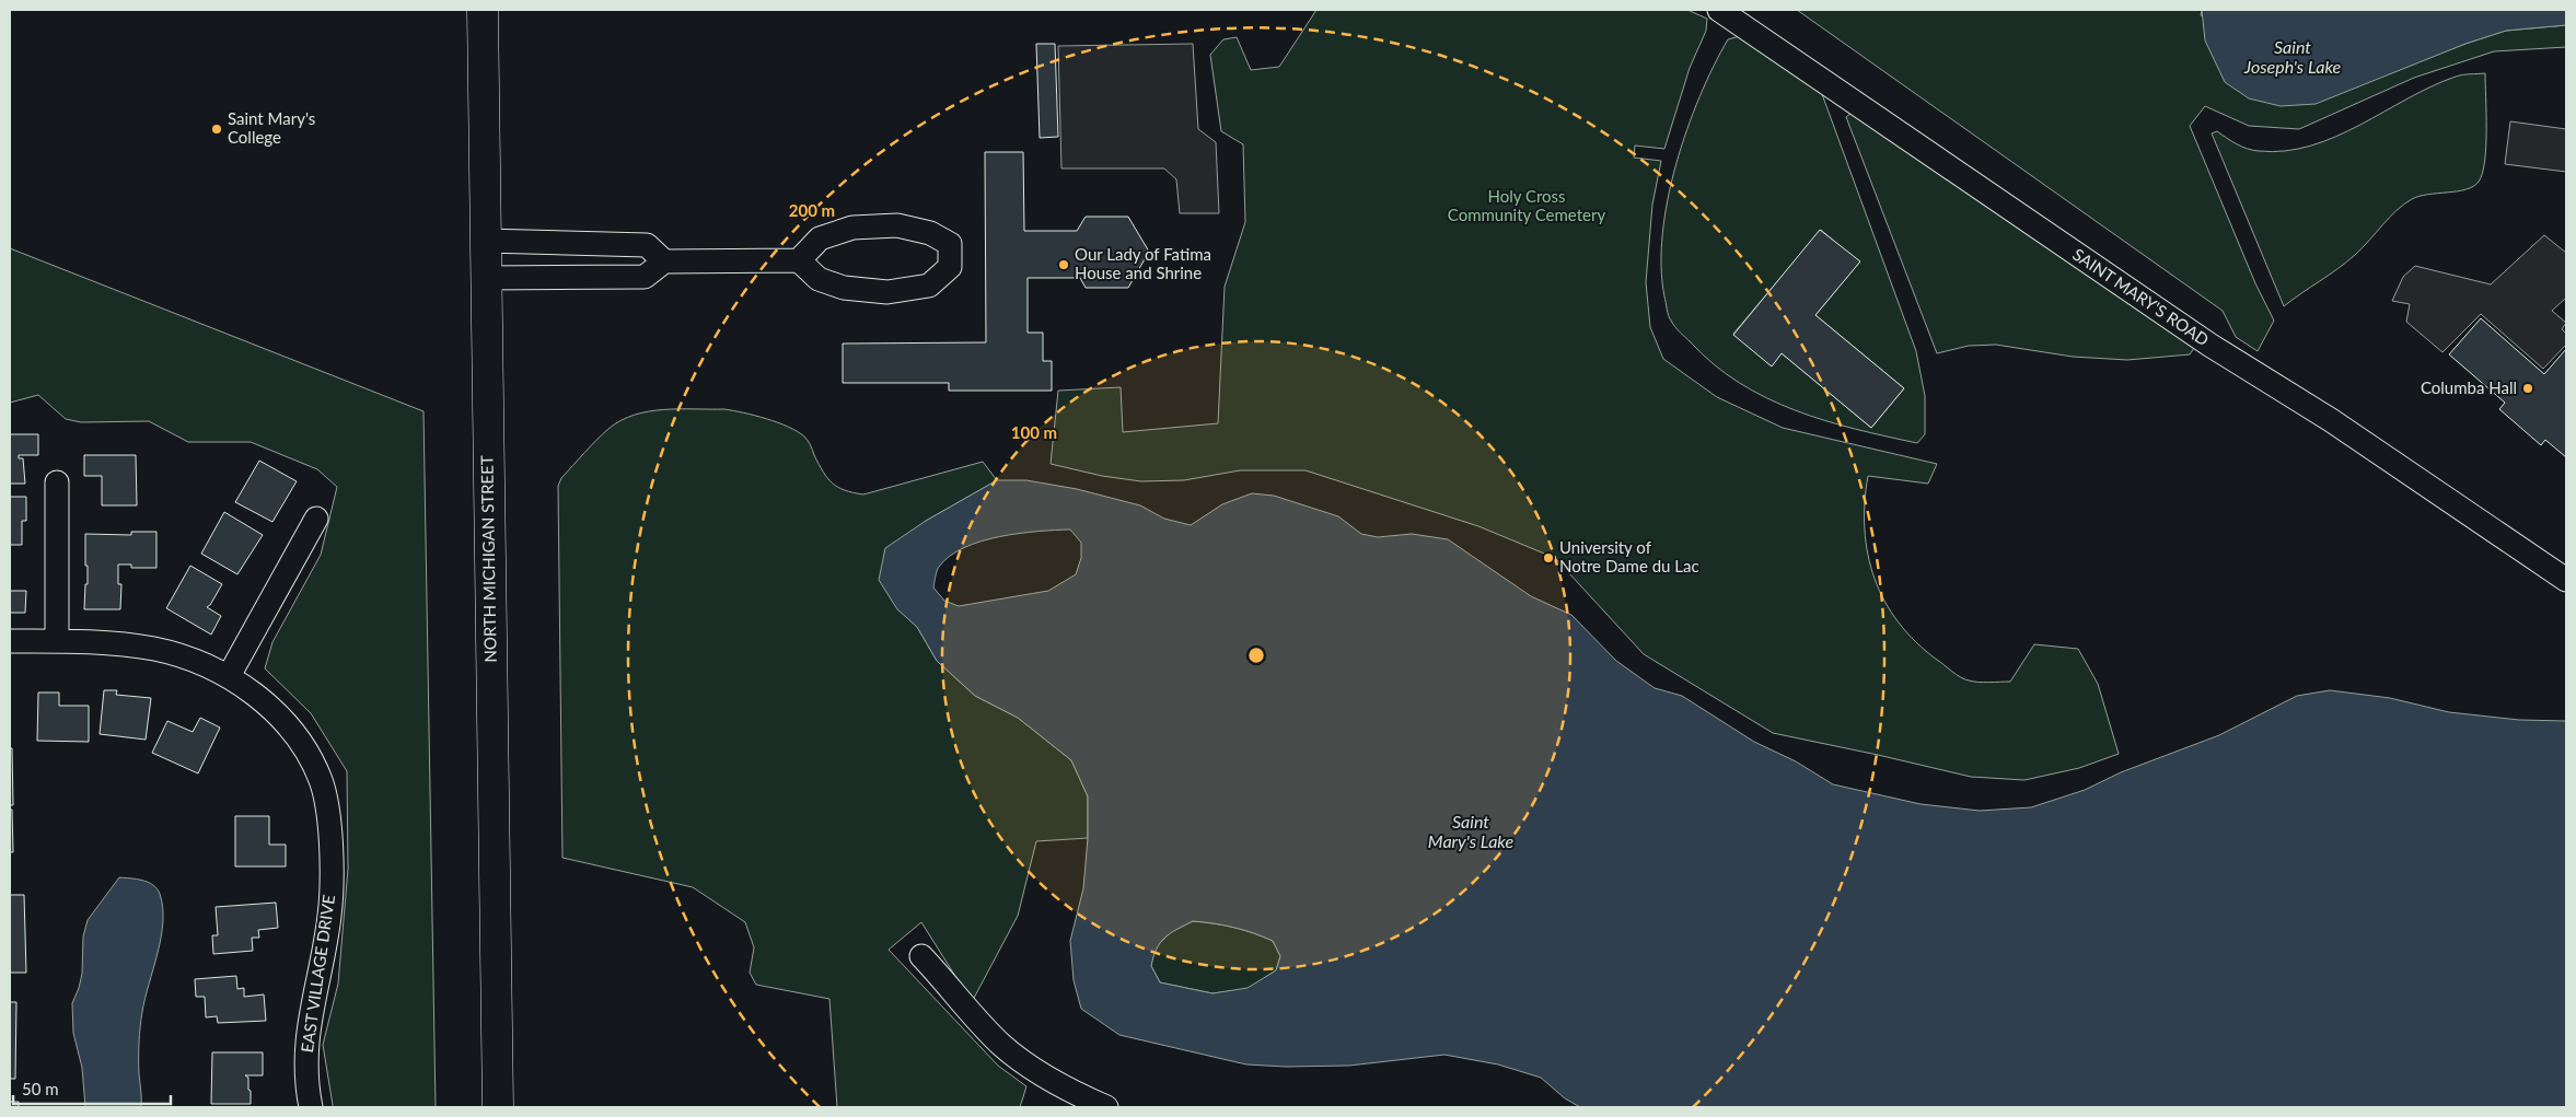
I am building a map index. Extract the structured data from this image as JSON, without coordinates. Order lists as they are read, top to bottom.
{
  "streets": {
    "main road": ["NORTH MICHIGAN STREET"],
    "street": ["SAINT MARY'S ROAD", "EAST VILLAGE DRIVE"]
  },
  "water": ["Saint Joseph's Lake", "Saint Mary's Lake"],
  "parks": ["Holy Cross Community Cemetery"],
  "places": [
    "Saint Mary's College",
    "Our Lady of Fatima House and Shrine",
    "Columba Hall",
    "University of Notre Dame du Lac"
  ],
  "scale_bar": "50 m",
  "rings": ["200 m", "100 m"]
}
